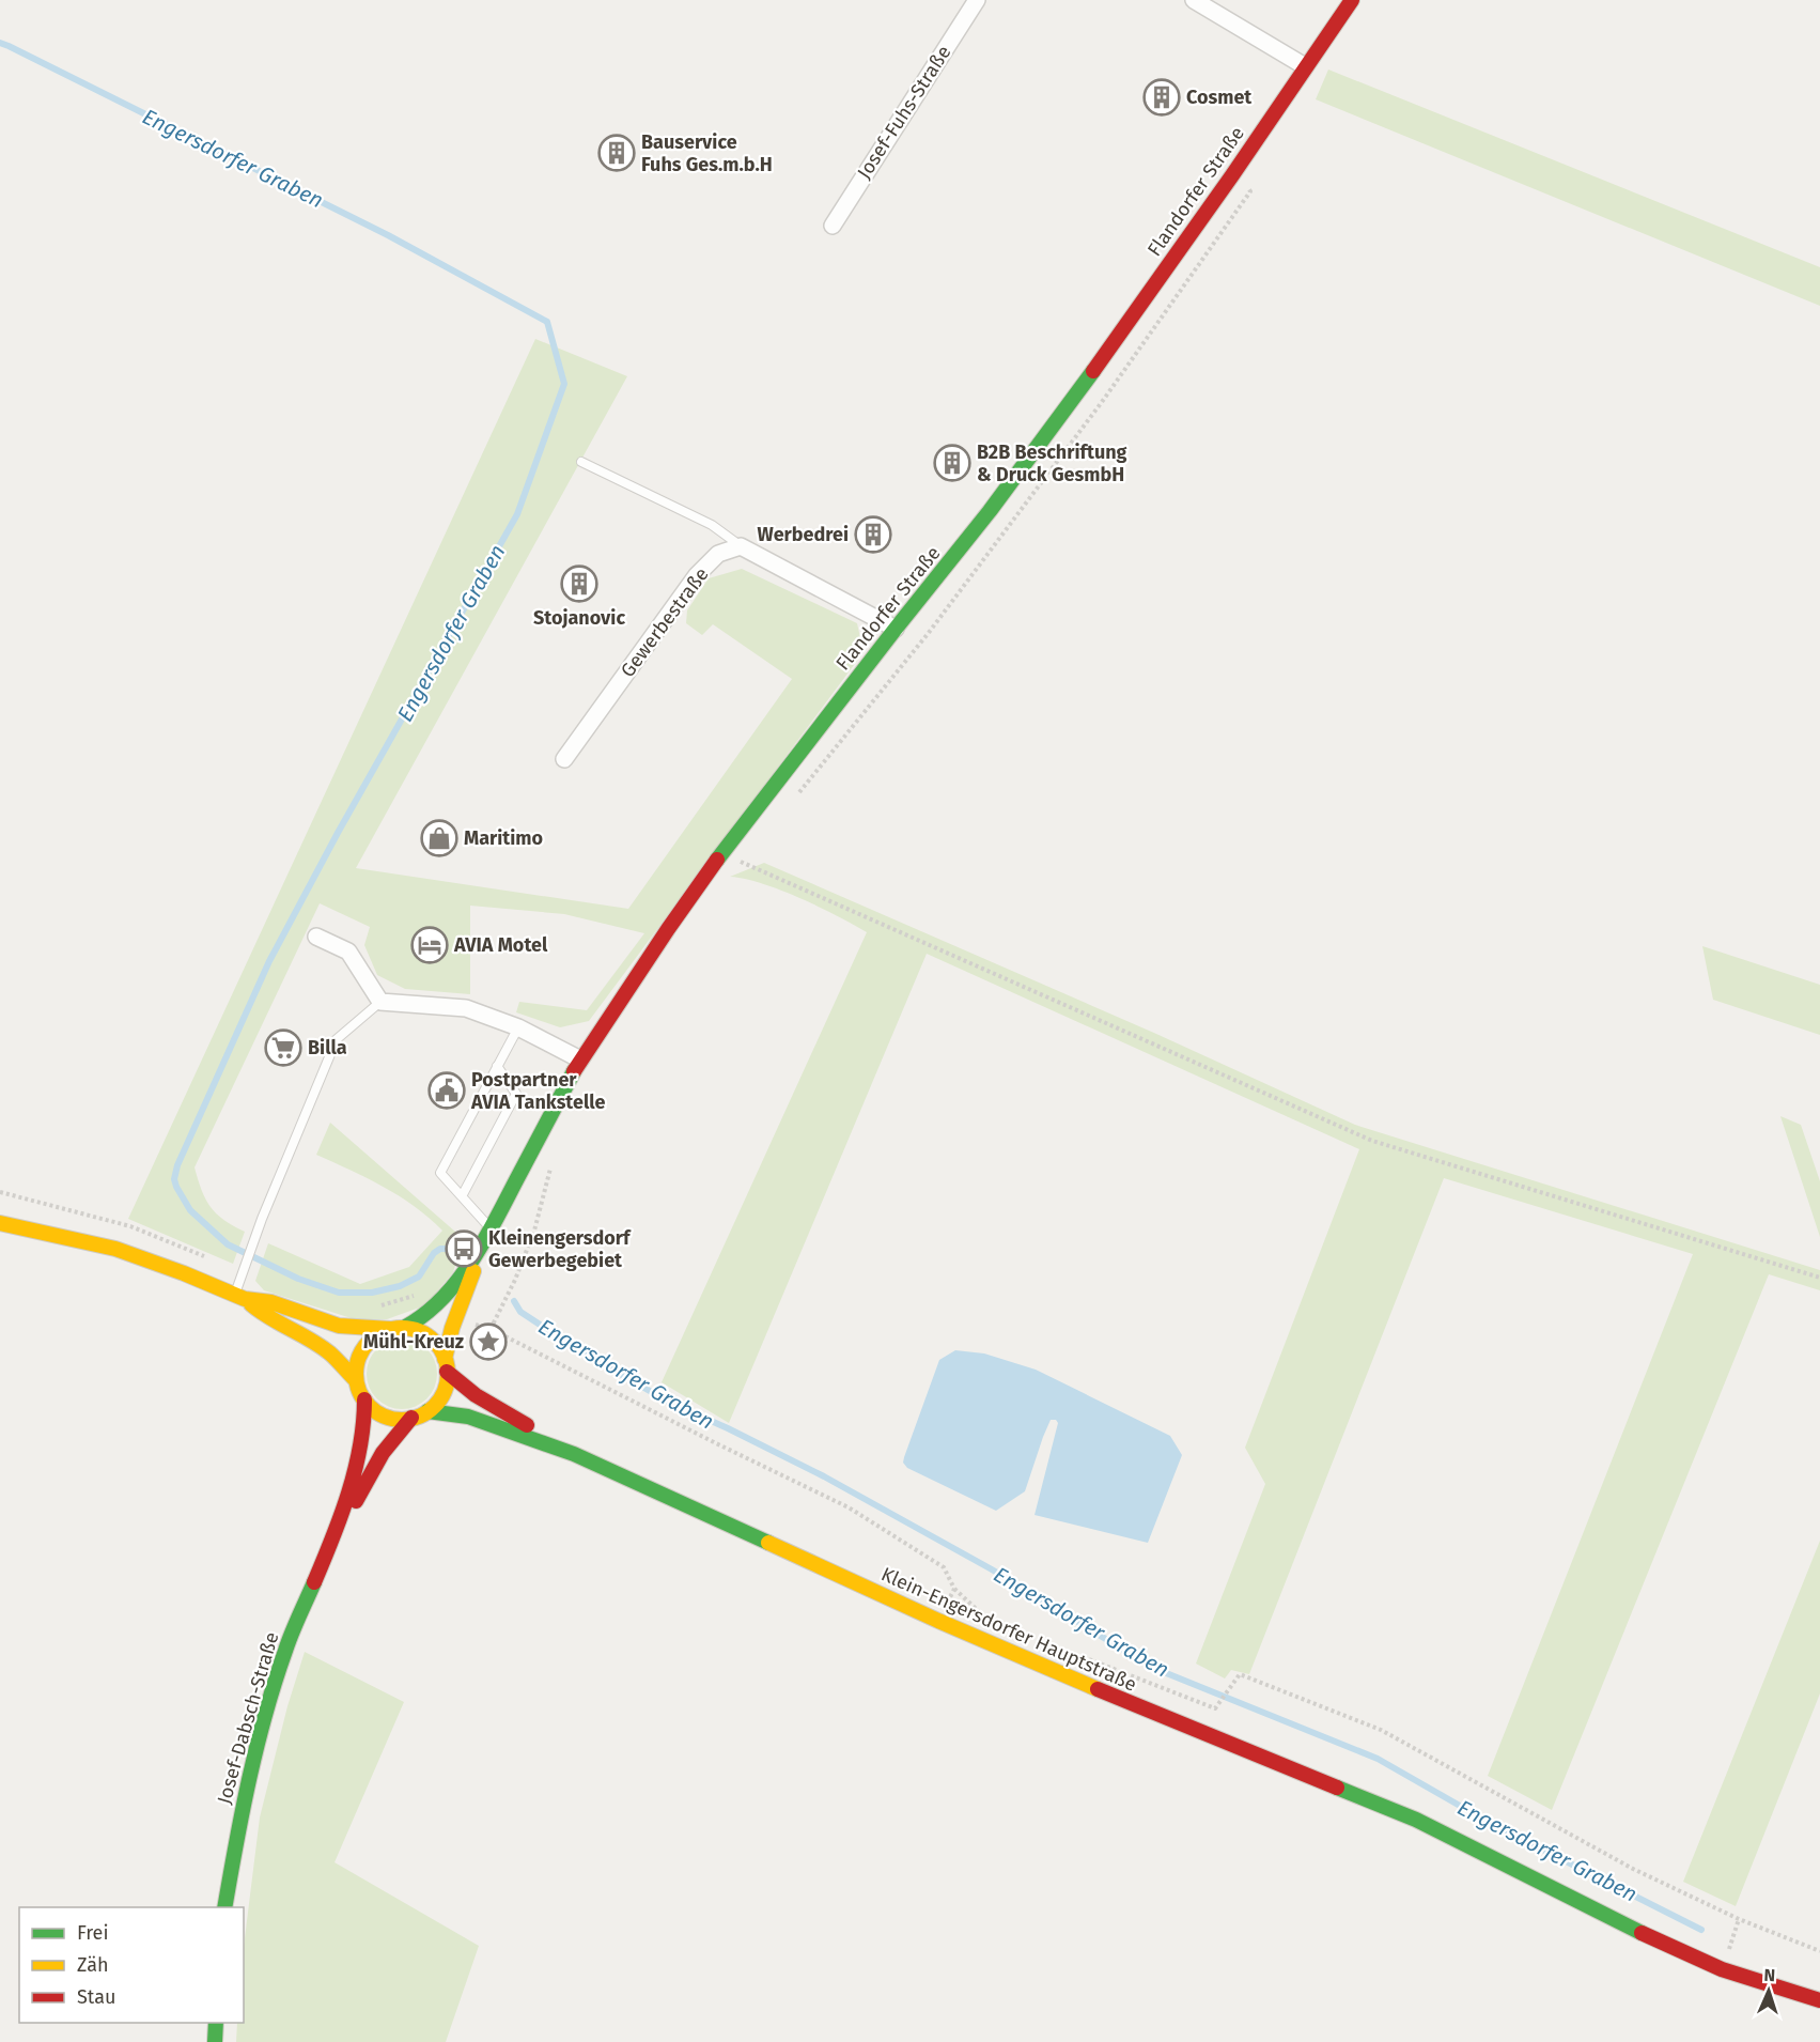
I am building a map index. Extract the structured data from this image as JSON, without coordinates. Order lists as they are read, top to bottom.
{
  "streets": {
    "main road": ["Flandorfer Straße", "Klein-Engersdorfer Hauptstraße", "Josef-Dabsch-Straße"],
    "street": ["Josef-Fuhs-Straße", "Gewerbestraße"]
  },
  "crossings": [
    ["Flandorfer Straße", "Josef-Dabsch-Straße"]
  ],
  "water": ["Engersdorfer Graben"],
  "places": {
    "building": [
      "Cosmet",
      "Bauservice Fuhs Ges.m.b.H",
      "B2B Beschriftung & Druck GesmbH",
      "Werbedrei",
      "Stojanovic"
    ],
    "shop": ["Maritimo"],
    "hotel": ["AVIA Motel"],
    "supermarket": ["Billa"],
    "public building": ["Postpartner AVIA Tankstelle"],
    "bus stop": ["Kleinengersdorf Gewerbegebiet"],
    "place": ["Mühl-Kreuz"]
  },
  "legend": ["Frei", "Zäh", "Stau"],
  "north": "top"
}
